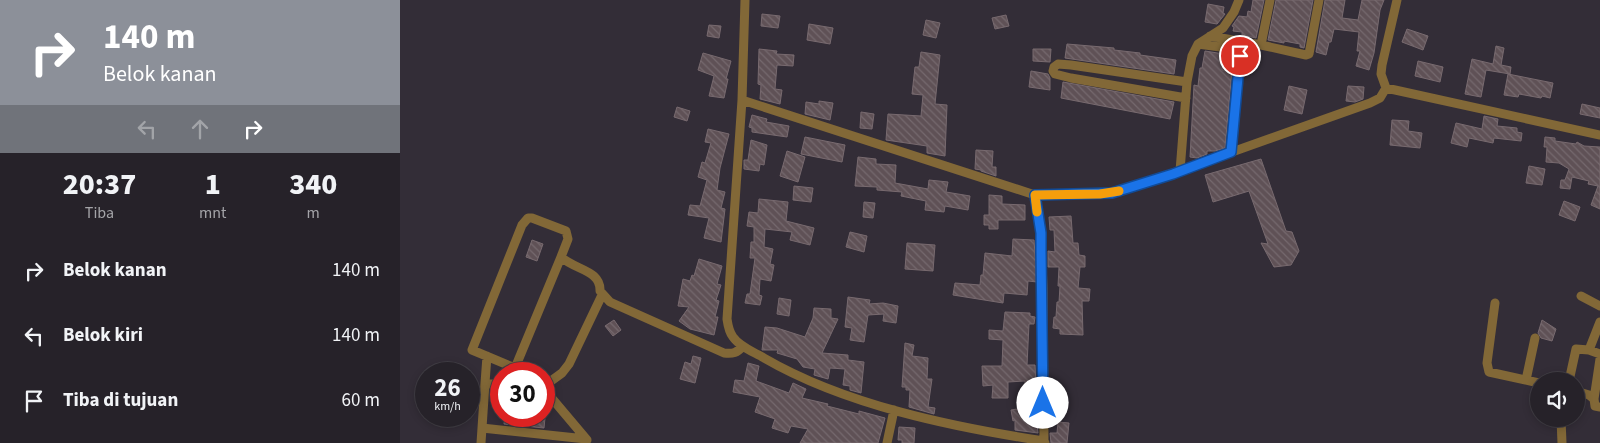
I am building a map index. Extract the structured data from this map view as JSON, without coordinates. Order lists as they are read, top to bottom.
{
  "page": {
    "turn": ["140 m", "Belok kanan"],
    "eta": [
      "20:37",
      "Tiba",
      "1",
      "mnt",
      "340",
      "m"
    ],
    "list": [
      {
        "name": "Belok kanan",
        "value": "140 m"
      },
      {
        "name": "Belok kiri",
        "value": "140 m"
      },
      {
        "name": "Tiba di tujuan",
        "value": "60 m"
      }
    ],
    "speed": "26 km/h",
    "limit": "30"
  }
}
